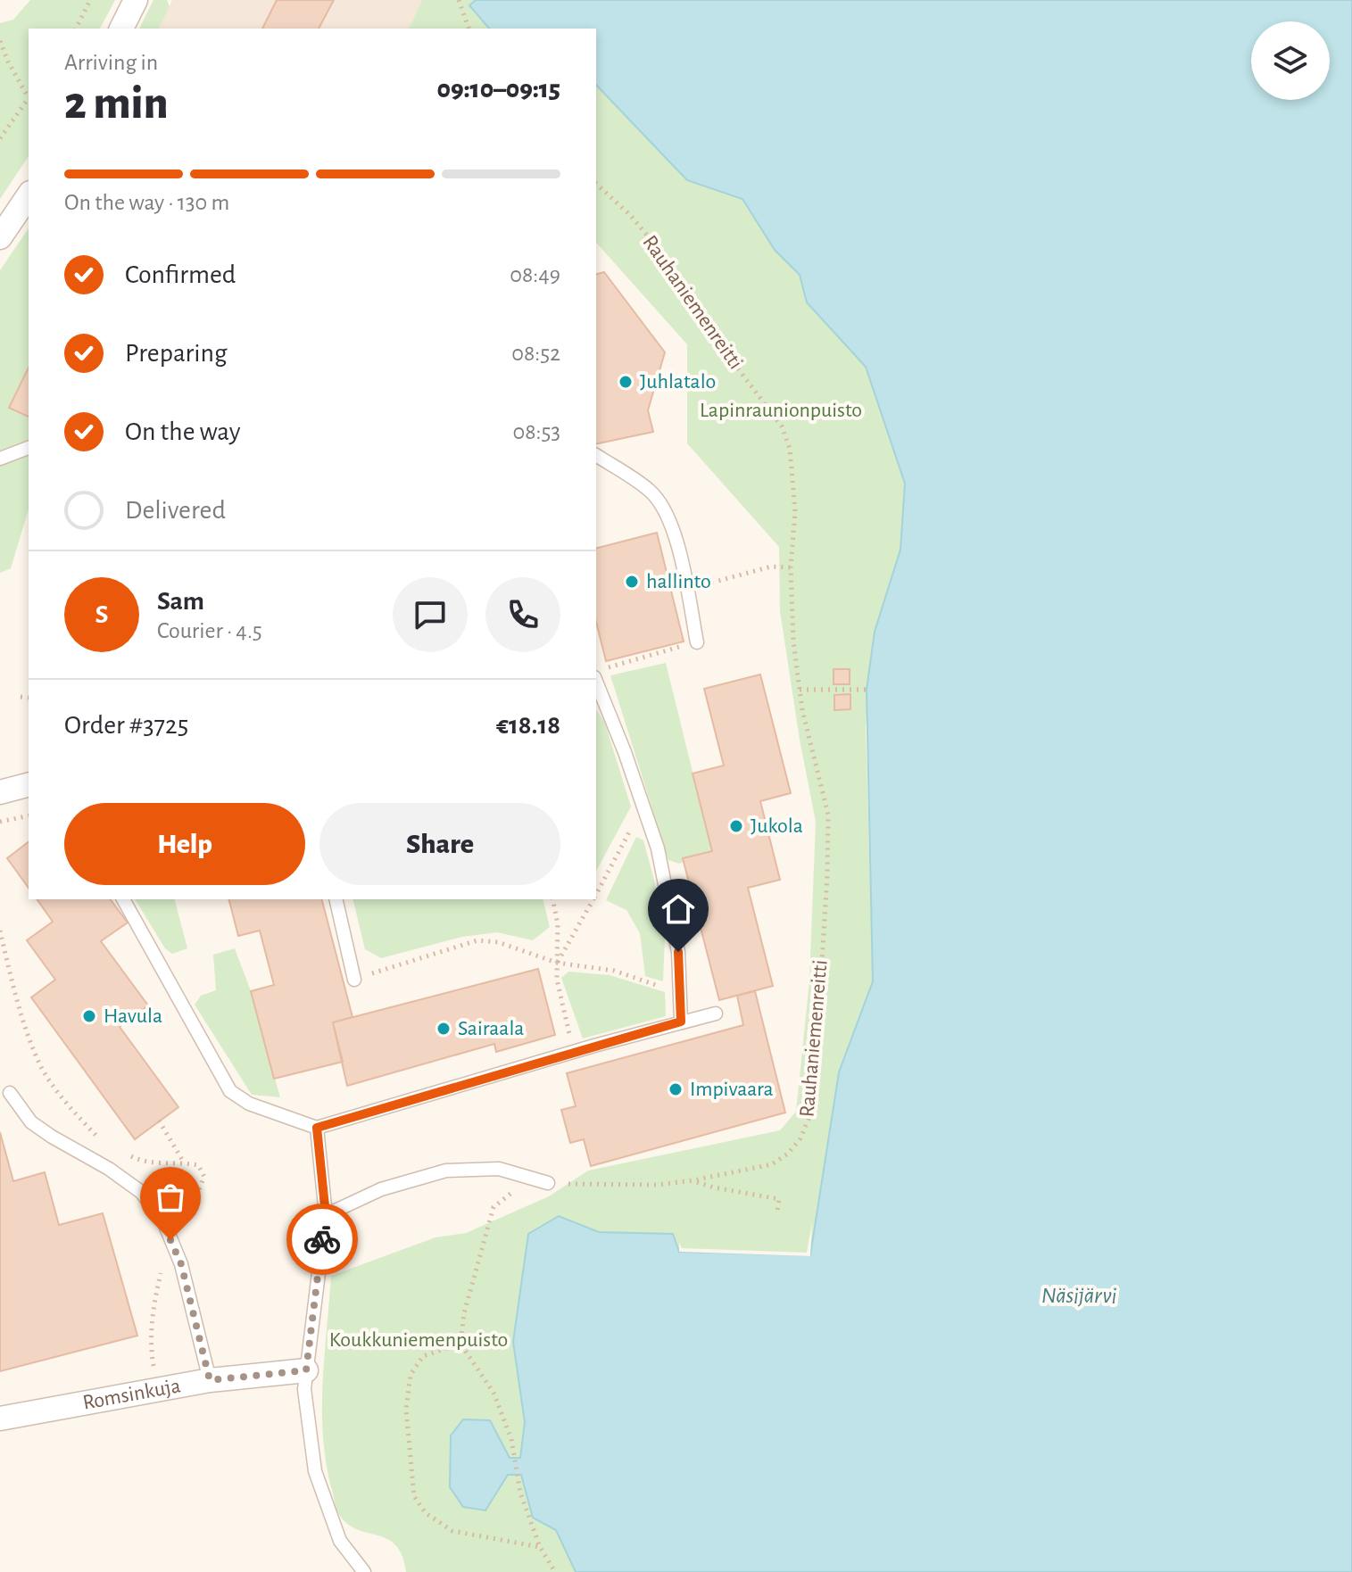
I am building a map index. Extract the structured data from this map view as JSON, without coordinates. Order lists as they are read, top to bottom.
{
  "streets": {
    "street": ["Romsinkuja"],
    "path": ["Rauhaniemenreitti"]
  },
  "water": ["Näsijärvi"],
  "parks": ["Lapinraunionpuisto", "Koukkuniemenpuisto"],
  "places": [
    "Juhlatalo",
    "hallinto",
    "Jukola",
    "Havula",
    "Sairaala",
    "Impivaara"
  ],
  "page": {
    "heading": ["2 min", "Arriving in", "09:10–09:15"],
    "panel": [
      "Sam",
      "Courier · 4.5",
      "Order #3725",
      "€18.18"
    ],
    "bar": "On the way · 130 m",
    "list": [
      ["Confirmed", "08:49"],
      ["Preparing", "08:52"],
      ["On the way", "08:53"],
      "Delivered"
    ],
    "round": "S",
    "buttons": ["Help", "Share"]
  }
}
